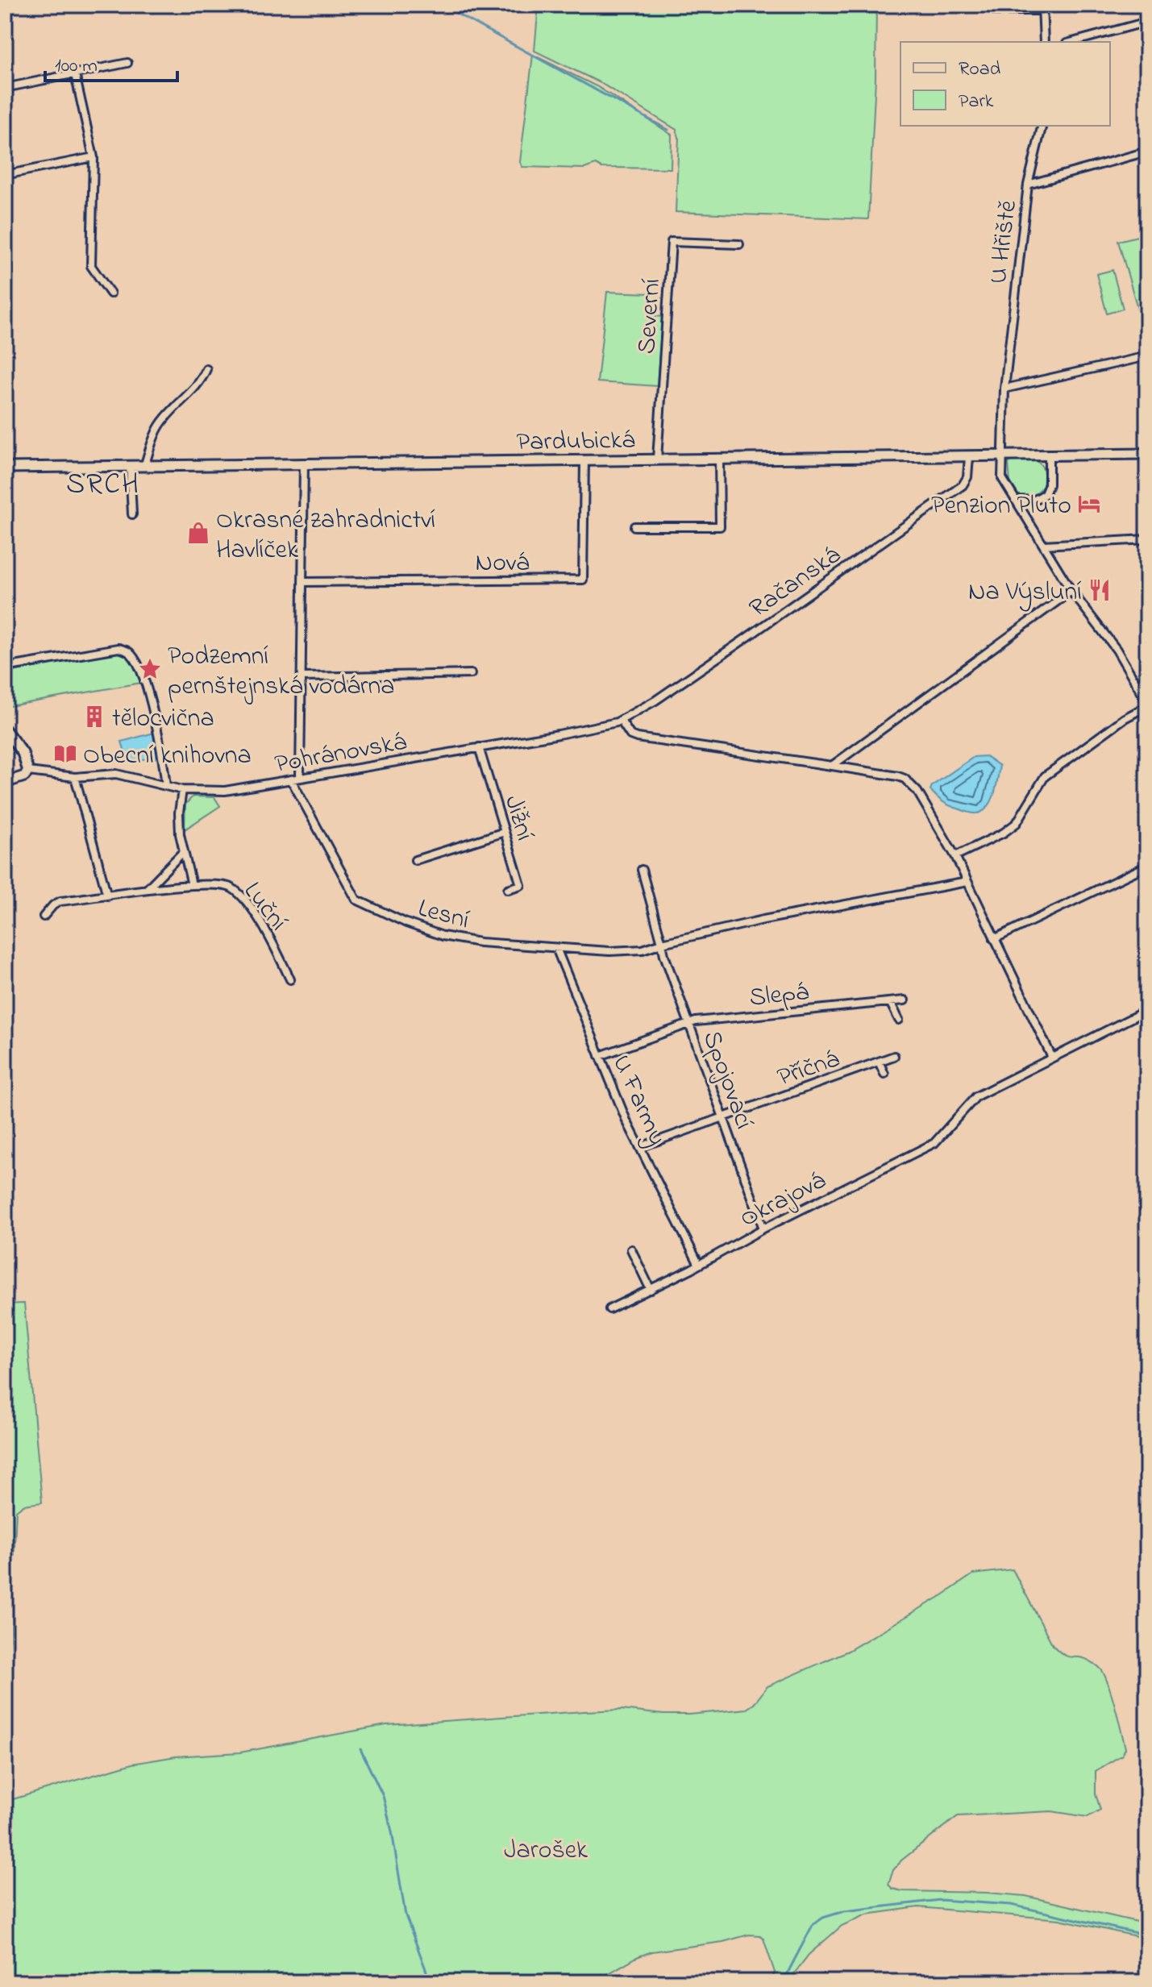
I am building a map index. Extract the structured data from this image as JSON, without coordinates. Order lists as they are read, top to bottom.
{
  "streets": {
    "street": [
      "U Hřiště",
      "Severní",
      "Pardubická",
      "Nová",
      "Račanská",
      "Pohránovská",
      "Jižní",
      "Luční",
      "Lesní",
      "Slepá",
      "Příčná",
      "Spojovací",
      "U Farmy",
      "Okrajová"
    ]
  },
  "crossings": [
    ["U Hřiště", "Pardubická"],
    ["Severní", "Pardubická"],
    ["Pardubická", "Nová"],
    ["Pardubická", "Račanská"],
    ["Račanská", "Pohránovská"],
    ["Pohránovská", "Jižní"],
    ["Pohránovská", "Lesní"],
    ["Lesní", "Spojovací"],
    ["Lesní", "U Farmy"],
    ["Slepá", "Spojovací"],
    ["Slepá", "U Farmy"],
    ["Příčná", "Spojovací"],
    ["Příčná", "U Farmy"],
    ["Spojovací", "Okrajová"],
    ["U Farmy", "Okrajová"]
  ],
  "districts": ["SRCH"],
  "parks": ["Jarošek"],
  "places": {
    "hotel": ["Penzion Pluto"],
    "shop": ["Okrasné zahradnictví Havlíček"],
    "restaurant": ["Na Výsluní"],
    "place": ["Podzemní pernštejnská vodárna"],
    "building": ["tělocvična"],
    "library": ["Obecní knihovna"]
  },
  "legend": ["Road", "Park"],
  "scale_bar": "100 m"
}
